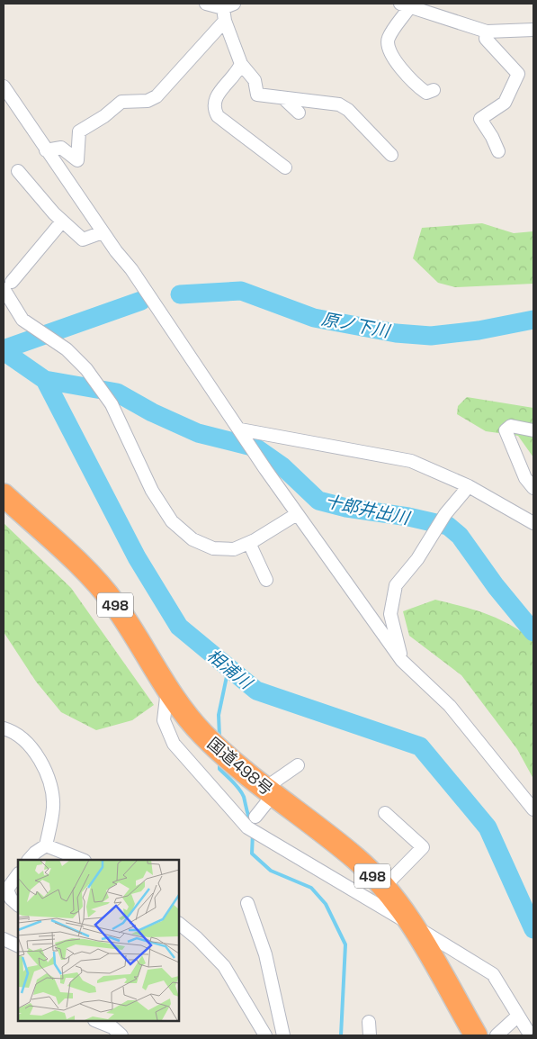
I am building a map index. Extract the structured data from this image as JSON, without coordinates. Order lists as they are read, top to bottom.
{
  "streets": {
    "highway": ["498", "国道498号"]
  },
  "water": ["原ノ下川", "十郎井出川", "相浦川"]
}
